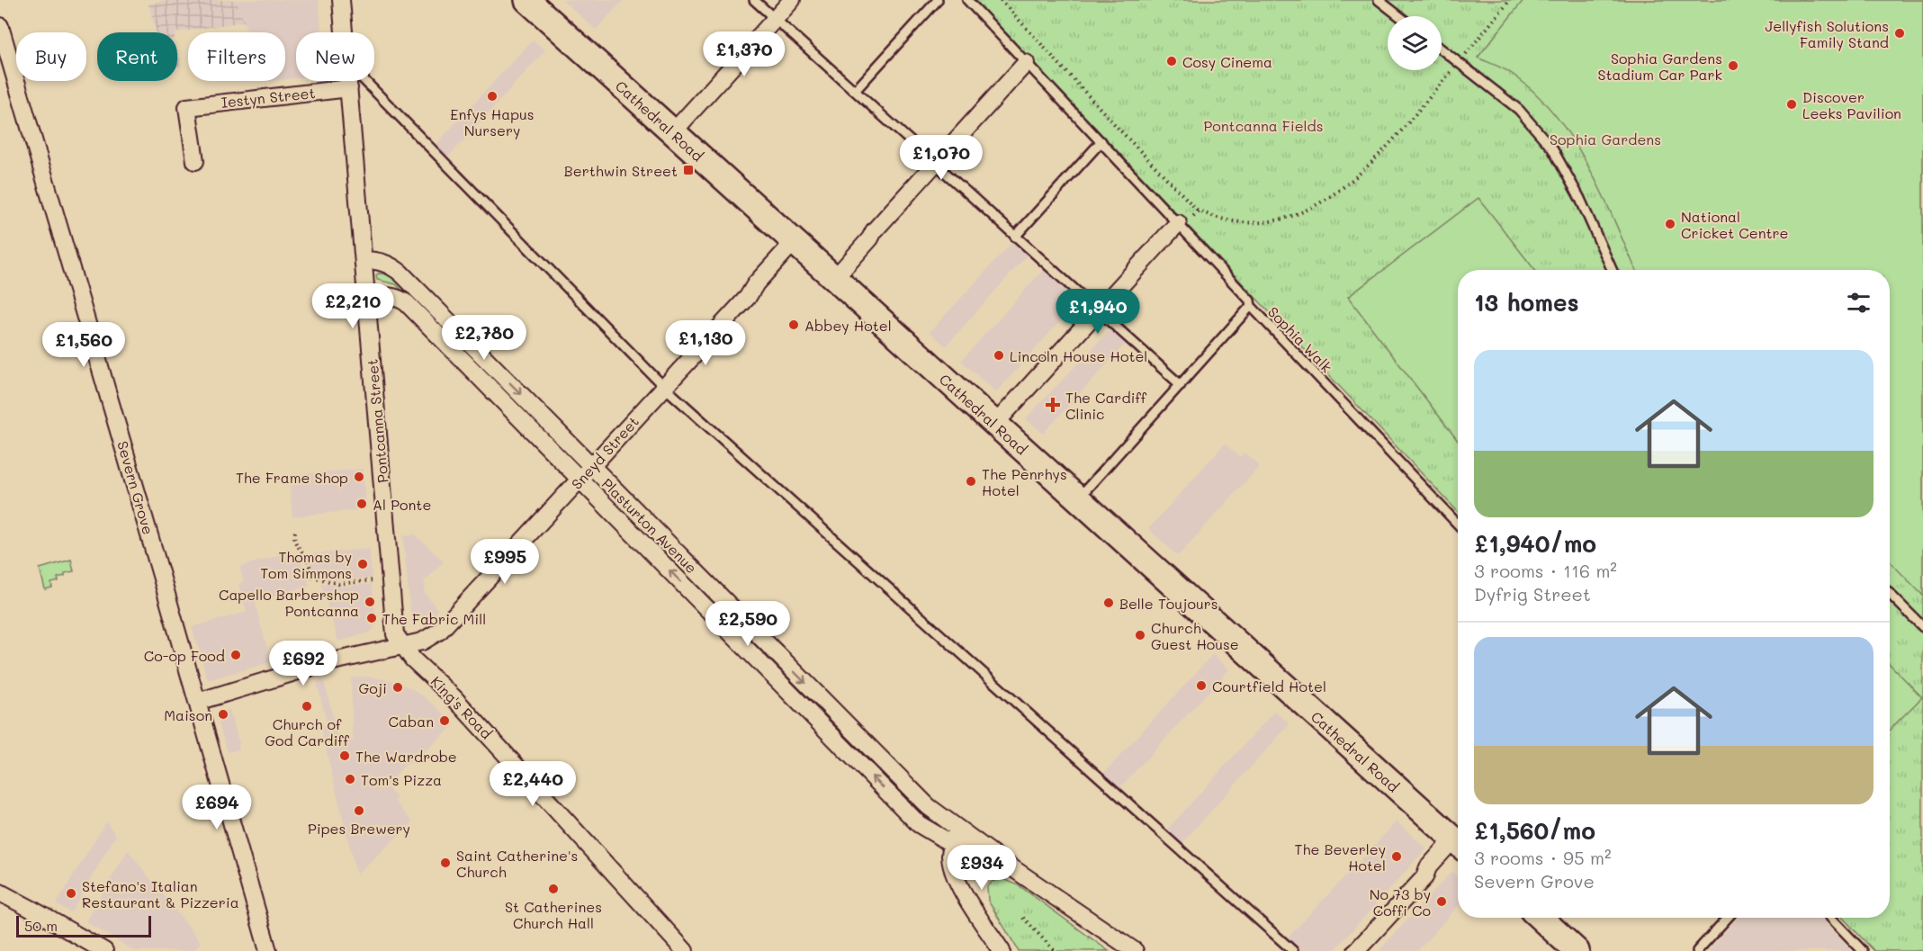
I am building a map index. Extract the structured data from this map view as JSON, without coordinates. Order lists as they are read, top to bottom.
{
  "streets": {
    "main road": ["Cathedral Road"],
    "street": [
      "Iestyn Street",
      "Pontcanna Street",
      "Sneyd Street",
      "Severn Grove",
      "Plasturton Avenue",
      "King's Road"
    ],
    "lane": ["Sophia Walk"]
  },
  "crossings": [
    ["Iestyn Street", "Pontcanna Street"],
    ["Cathedral Road", "Sophia Walk"],
    ["Cathedral Road", "Sneyd Street"],
    ["Pontcanna Street", "Sneyd Street"],
    ["Pontcanna Street", "Plasturton Avenue"],
    ["Pontcanna Street", "King's Road"],
    ["Sneyd Street", "Plasturton Avenue"],
    ["Sneyd Street", "King's Road"]
  ],
  "parks": ["Pontcanna Fields", "Sophia Gardens"],
  "places": {
    "other": [
      "Jellyfish Solutions Family Stand",
      "Cosy Cinema",
      "Sophia Gardens Stadium Car Park",
      "Enfys Hapus Nursery",
      "Discover Leeks Pavilion",
      "National Cricket Centre",
      "Abbey Hotel",
      "Lincoln House Hotel",
      "The Frame Shop",
      "The Penrhys Hotel",
      "Al Ponte",
      "Thomas by Tom Simmons",
      "Capello Barbershop Pontcanna",
      "Belle Toujours",
      "The Fabric Mill",
      "Church Guest House",
      "Co-op Food",
      "Courtfield Hotel",
      "Goji",
      "Church of God Cardiff",
      "Maison",
      "Caban",
      "The Wardrobe",
      "Tom's Pizza",
      "Pipes Brewery",
      "The Beverley Hotel",
      "Saint Catherine's Church",
      "St Catherines Church Hall",
      "Stefano's Italian Restaurant & Pizzeria",
      "No 73 by Coffi Co"
    ],
    "transit": ["Berthwin Street"],
    "health": ["The Cardiff Clinic"]
  },
  "scale_bar": "50 m",
  "page": {
    "price": [
      "£1,370",
      "£1,070",
      "£2,210",
      "£1,940",
      "£2,780",
      "£1,130",
      "£1,560",
      "£995",
      "£2,590",
      "£692",
      "£2,440",
      "£694",
      "£934"
    ],
    "chip": [
      "Buy",
      "Rent",
      "Filters",
      "New"
    ],
    "heading": "13 homes",
    "list": [
      {
        "name": "£1,940/mo",
        "note": "3 rooms · 116 m² · Dyfrig Street"
      },
      {
        "name": "£1,560/mo",
        "note": "3 rooms · 95 m² · Severn Grove"
      }
    ],
    "scale": "50 m"
  }
}
